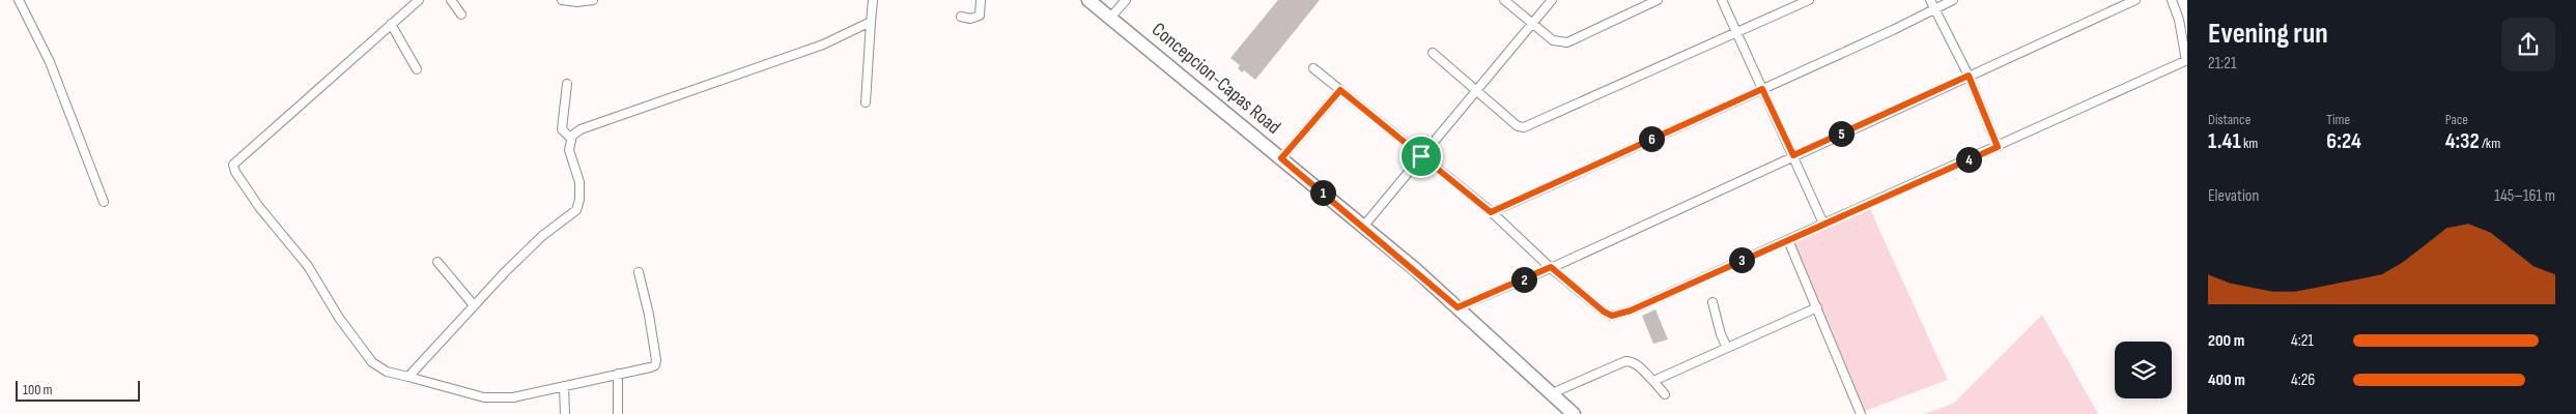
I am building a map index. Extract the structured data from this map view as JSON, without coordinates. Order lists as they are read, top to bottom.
{
  "streets": {
    "main road": ["Concepcion-Capas Road"]
  },
  "scale_bar": "100 m",
  "page": {
    "heading": ["Evening run", "21:21"],
    "stats": [
      ["Distance", "1.41 km"],
      ["Time", "6:24"],
      ["Pace", "4:32 /km"]
    ],
    "pins": [
      "5",
      "6",
      "4",
      "1",
      "3",
      "2"
    ],
    "chart": ["Elevation", "145–161 m"],
    "list": [
      {
        "name": "200 m",
        "note": "4:21"
      },
      {
        "name": "400 m",
        "note": "4:26"
      }
    ],
    "scale": "100 m"
  }
}
